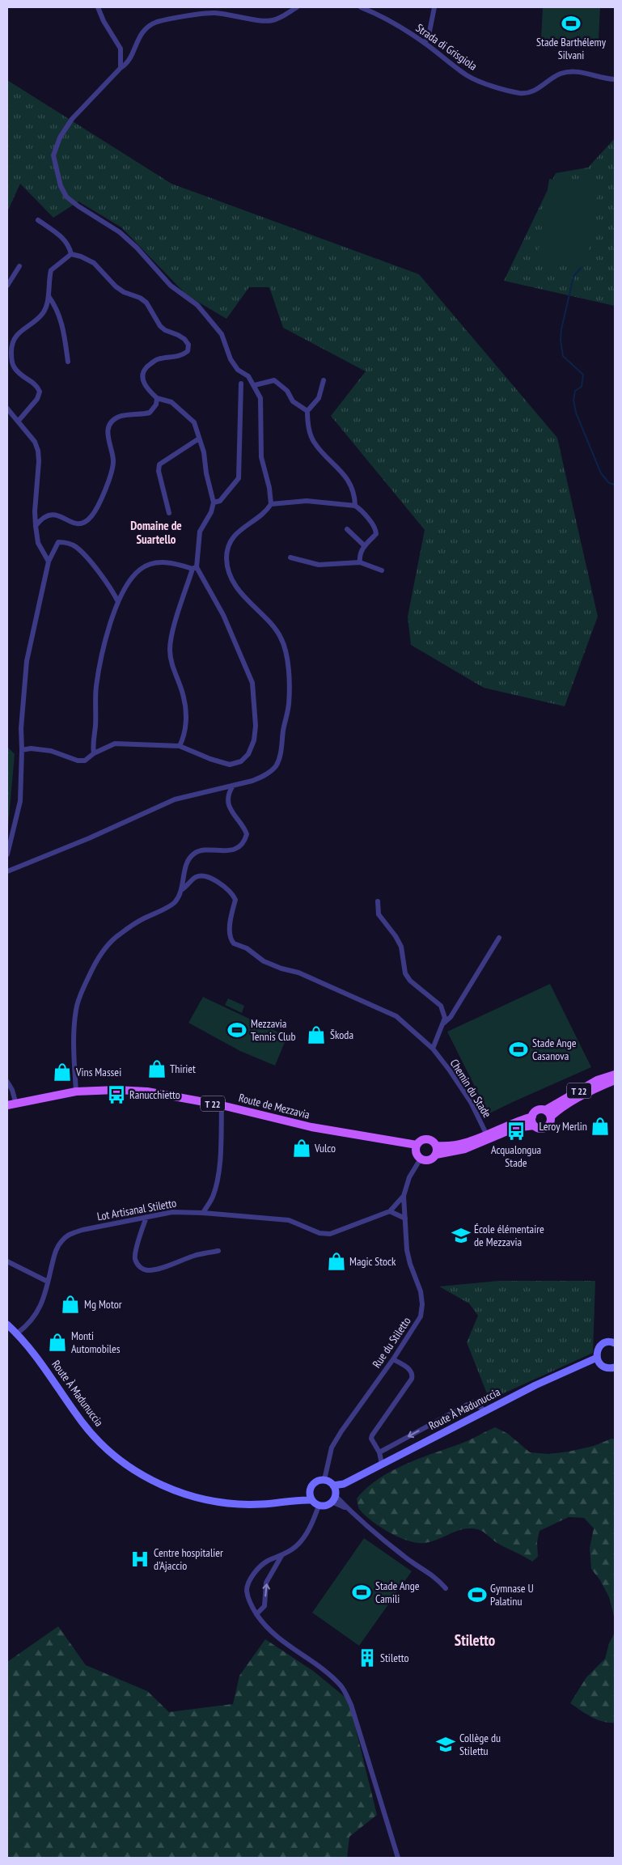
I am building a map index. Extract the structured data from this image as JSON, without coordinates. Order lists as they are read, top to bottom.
{
  "streets": {
    "main road": ["T 22", "Route de Mezzavia", "Route À Madunuccia"],
    "street": [
      "Strada di Grisgiola",
      "Chemin du Stade",
      "Lot Artisanal Stiletto",
      "Rue du Stiletto"
    ]
  },
  "crossings": [
    ["Route de Mezzavia", "Rue du Stiletto"],
    ["Lot Artisanal Stiletto", "Route À Madunuccia"],
    ["Rue du Stiletto", "Route À Madunuccia"]
  ],
  "districts": ["Domaine de Suartello", "Stiletto"],
  "places": {
    "sports": [
      "Stade Barthélemy Silvani",
      "Mezzavia Tennis Club",
      "Stade Ange Casanova",
      "Stade Ange Camili",
      "Gymnase U Palatinu"
    ],
    "shop": [
      "Škoda",
      "Thiriet",
      "Vins Massei",
      "Leroy Merlin",
      "Vulco",
      "Magic Stock",
      "Mg Motor",
      "Monti Automobiles"
    ],
    "bus stop": ["Ranucchietto", "Acqualongua Stade"],
    "school or university": ["École élémentaire de Mezzavia", "Collège du Stilettu"],
    "hospital": ["Centre hospitalier d'Ajaccio"],
    "building": ["Stiletto"]
  }
}
